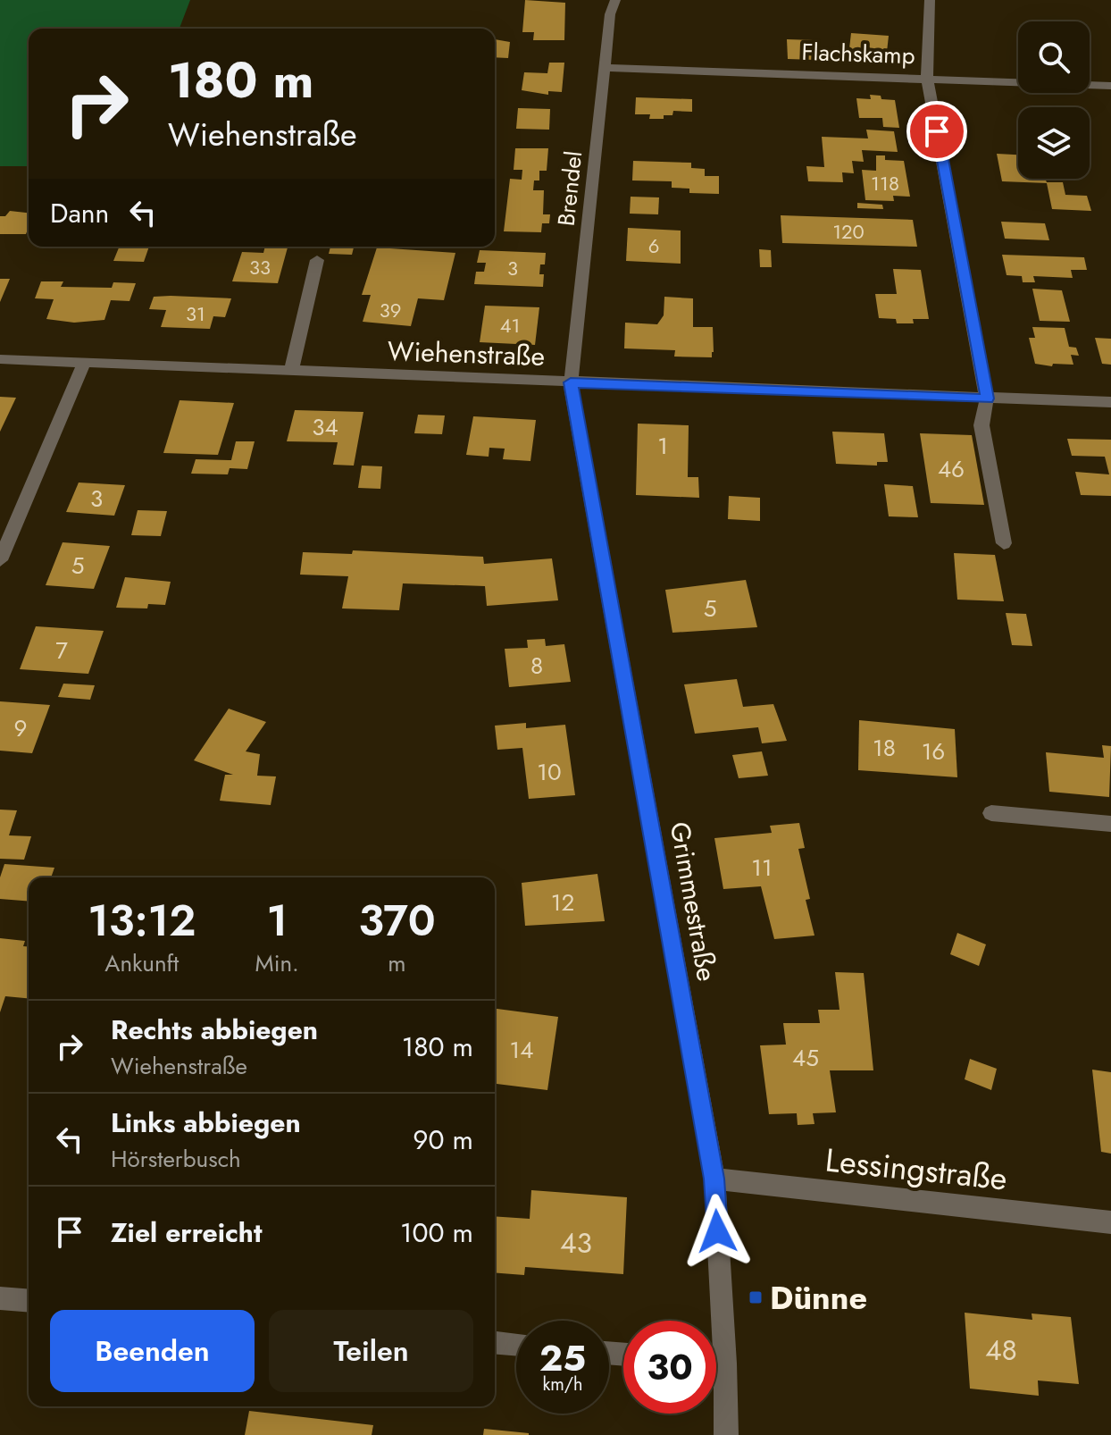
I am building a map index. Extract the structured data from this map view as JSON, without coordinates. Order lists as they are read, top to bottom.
{
  "streets": {
    "street": [
      "Flachskamp",
      "Brendel",
      "Wiehenstraße",
      "Grimmestraße",
      "Lessingstraße"
    ]
  },
  "crossings": [
    ["Flachskamp", "Brendel"],
    ["Brendel", "Wiehenstraße"],
    ["Brendel", "Grimmestraße"],
    ["Wiehenstraße", "Grimmestraße"],
    ["Grimmestraße", "Lessingstraße"]
  ],
  "places": {
    "transit": ["Dünne"]
  },
  "house_numbers": [
    "118",
    "120",
    "6",
    "33",
    "3",
    "39",
    "31",
    "41",
    "34",
    "1",
    "46",
    "3",
    "5",
    "5",
    "7",
    "8",
    "9",
    "18",
    "16",
    "10",
    "11",
    "12",
    "14",
    "45",
    "43",
    "48"
  ],
  "page": {
    "turn": ["180 m", "Wiehenstraße"],
    "then": "Dann",
    "eta": [
      "13:12",
      "Ankunft",
      "1",
      "Min.",
      "370",
      "m"
    ],
    "list": [
      {
        "name": "Rechts abbiegen",
        "note": "Wiehenstraße",
        "value": "180 m"
      },
      {
        "name": "Links abbiegen",
        "note": "Hörsterbusch",
        "value": "90 m"
      },
      {
        "name": "Ziel erreicht",
        "value": "100 m"
      }
    ],
    "buttons": ["Beenden", "Teilen"],
    "speed": "25 km/h",
    "limit": "30"
  }
}
